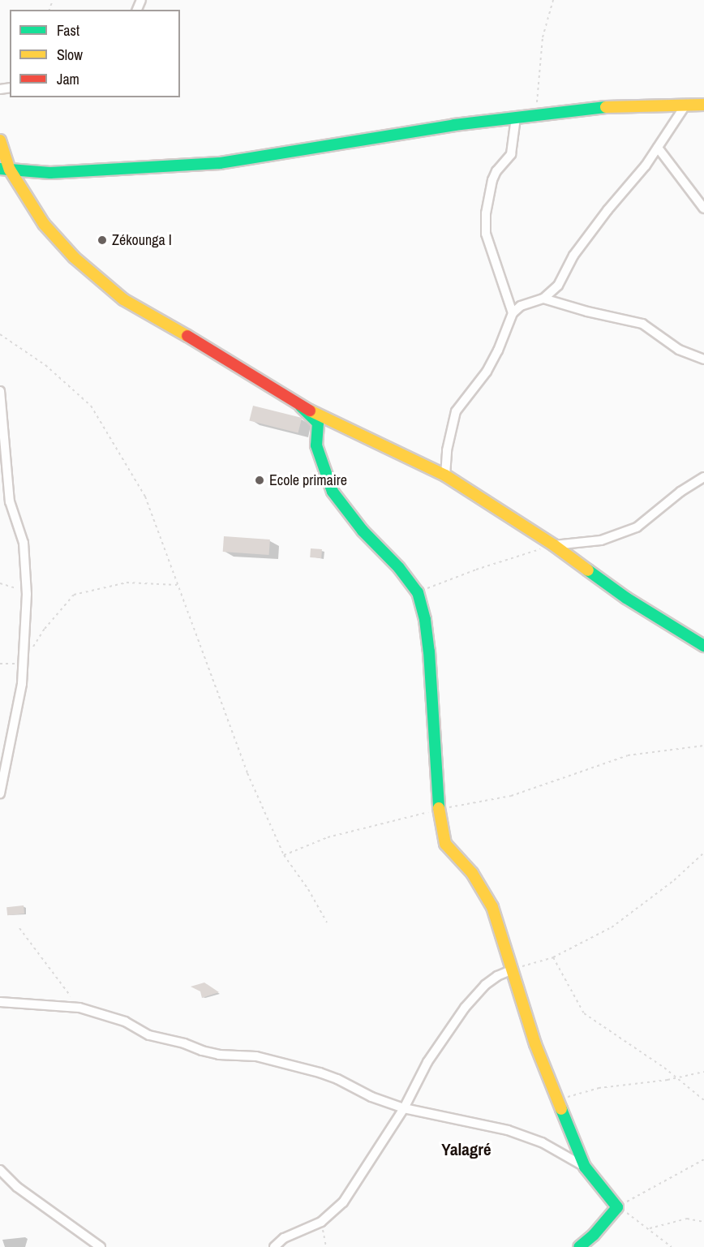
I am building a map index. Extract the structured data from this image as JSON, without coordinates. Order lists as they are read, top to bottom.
{
  "districts": ["Yalagré"],
  "places": ["Zékounga I", "Ecole primaire"],
  "legend": ["Fast", "Slow", "Jam"]
}
